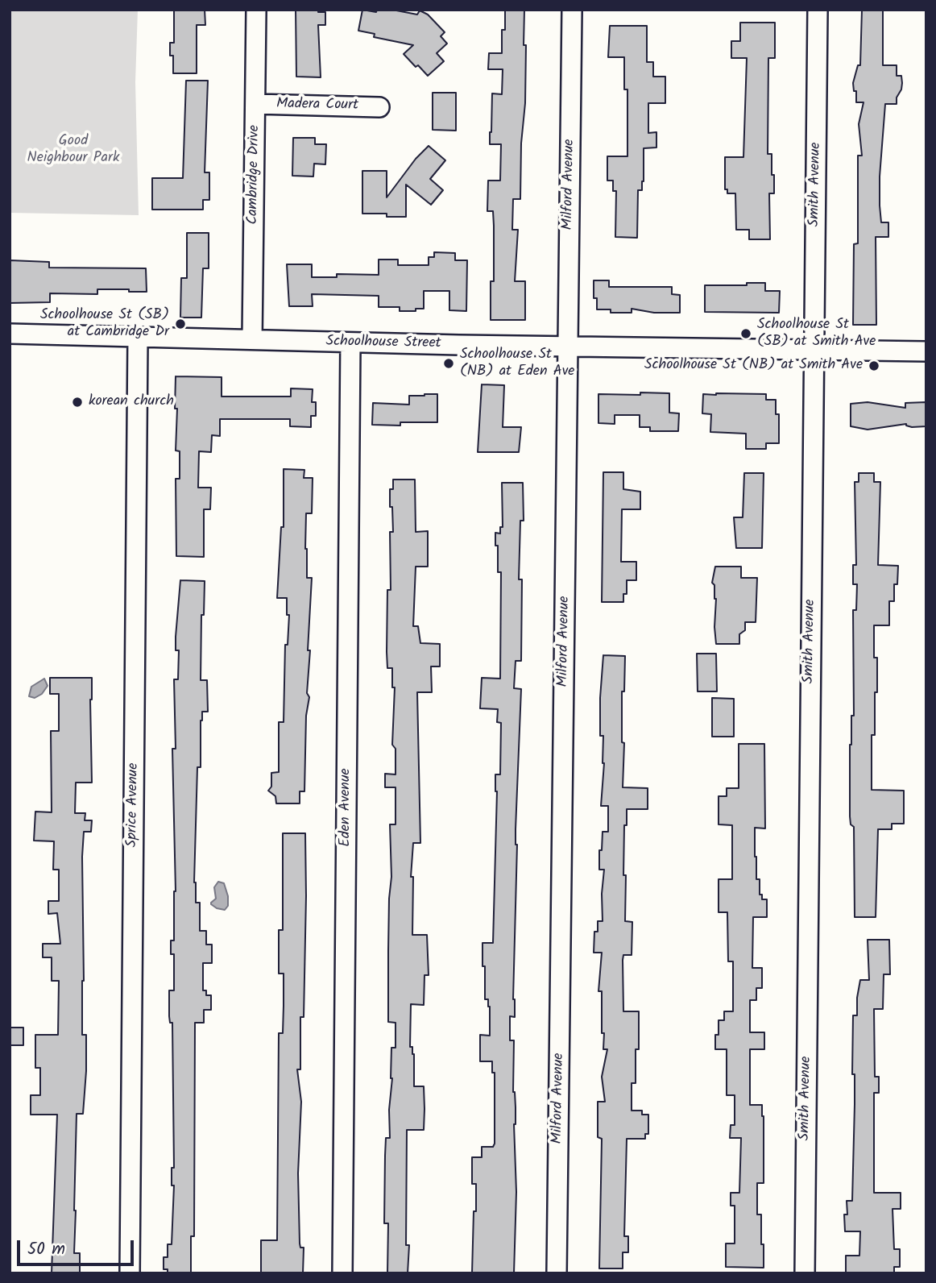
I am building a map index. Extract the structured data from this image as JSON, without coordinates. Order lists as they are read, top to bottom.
{
  "streets": {
    "street": [
      "Madera Court",
      "Cambridge Drive",
      "Milford Avenue",
      "Smith Avenue",
      "Schoolhouse Street",
      "Sprice Avenue",
      "Eden Avenue"
    ]
  },
  "crossings": [
    ["Madera Court", "Cambridge Drive"],
    ["Cambridge Drive", "Schoolhouse Street"],
    ["Milford Avenue", "Schoolhouse Street"],
    ["Smith Avenue", "Schoolhouse Street"],
    ["Schoolhouse Street", "Sprice Avenue"],
    ["Schoolhouse Street", "Eden Avenue"]
  ],
  "parks": ["Good Neighbour Park"],
  "places": [
    "Schoolhouse St (SB) at Cambridge Dr",
    "Schoolhouse St (SB) at Smith Ave",
    "Schoolhouse St (NB) at Eden Ave",
    "Schoolhouse St (NB) at Smith Ave",
    "korean church"
  ],
  "scale_bar": "50 m"
}
